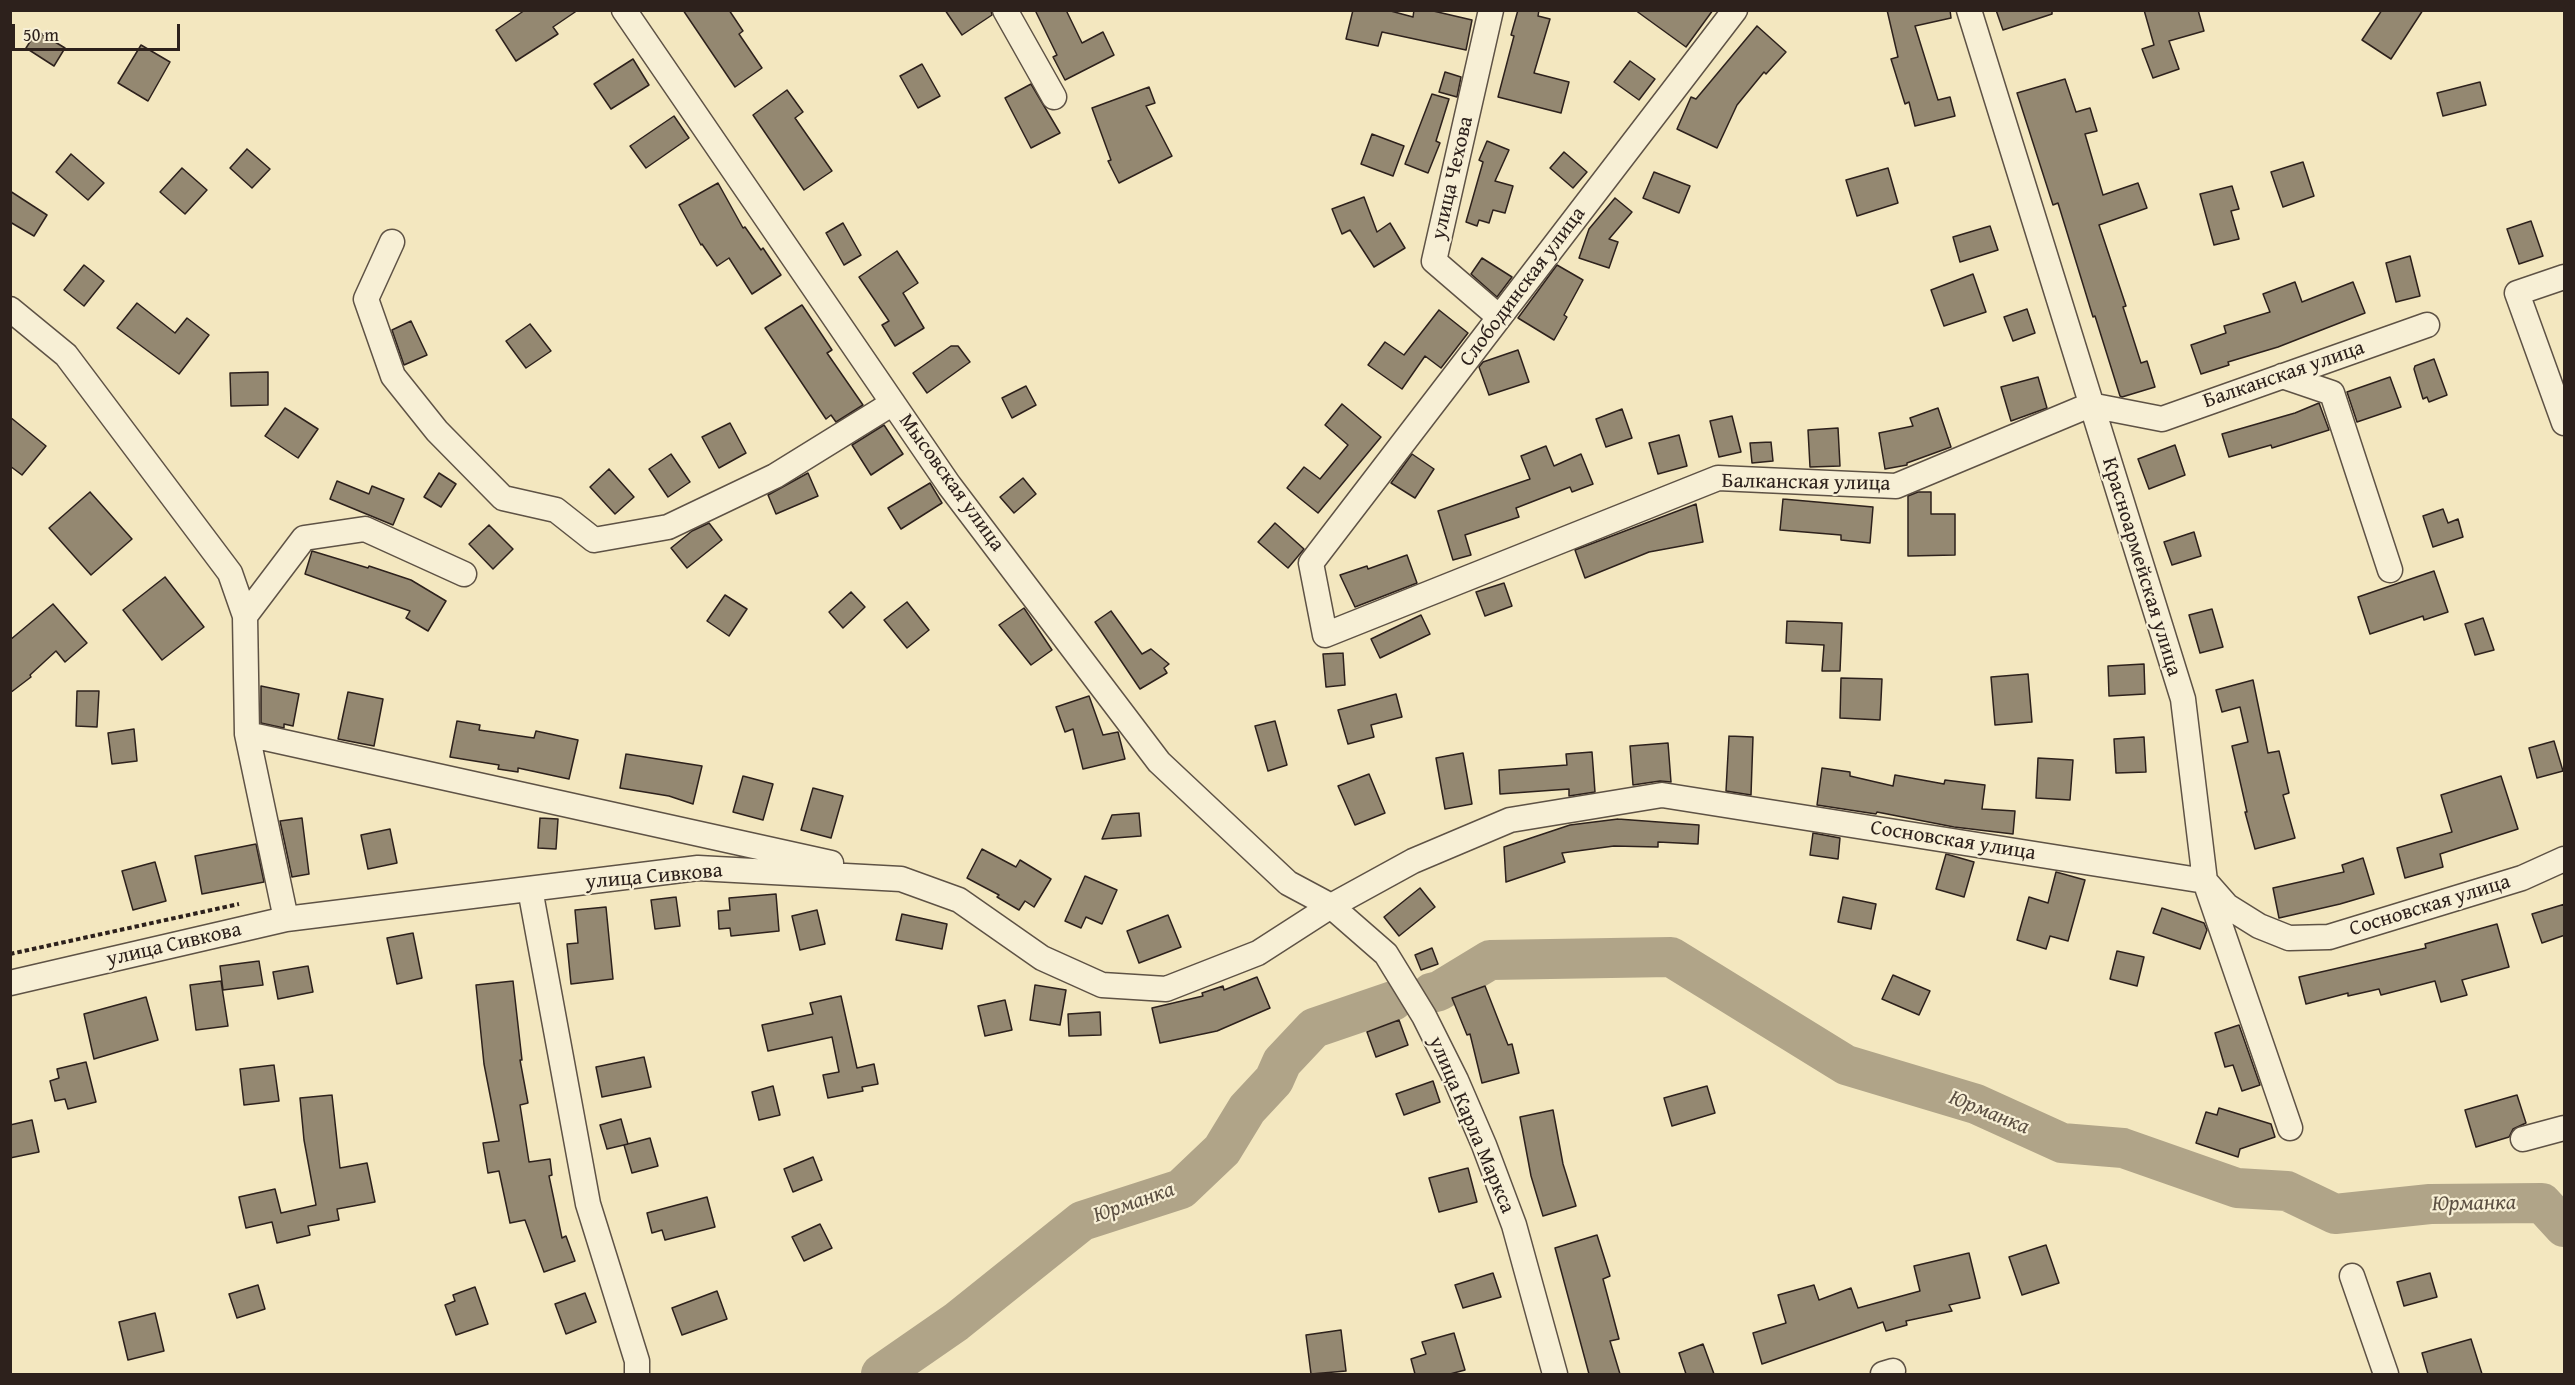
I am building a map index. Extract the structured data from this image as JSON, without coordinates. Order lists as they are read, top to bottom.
{
  "streets": {
    "street": [
      "улица Чехова",
      "Слободинская улица",
      "Балканская улица",
      "Мысовская улица",
      "Красноармейская улица",
      "Сосновская улица",
      "улица Сивкова",
      "улица Карла Маркса"
    ]
  },
  "crossings": [
    ["улица Чехова", "Слободинская улица"],
    ["Слободинская улица", "Балканская улица"],
    ["Балканская улица", "Красноармейская улица"],
    ["Мысовская улица", "Сосновская улица"],
    ["Мысовская улица", "улица Сивкова"],
    ["Мысовская улица", "улица Карла Маркса"],
    ["Красноармейская улица", "Сосновская улица"],
    ["Сосновская улица", "улица Сивкова"],
    ["Сосновская улица", "улица Карла Маркса"],
    ["улица Сивкова", "улица Карла Маркса"]
  ],
  "water": ["Юрманка"],
  "scale_bar": "50 m"
}
